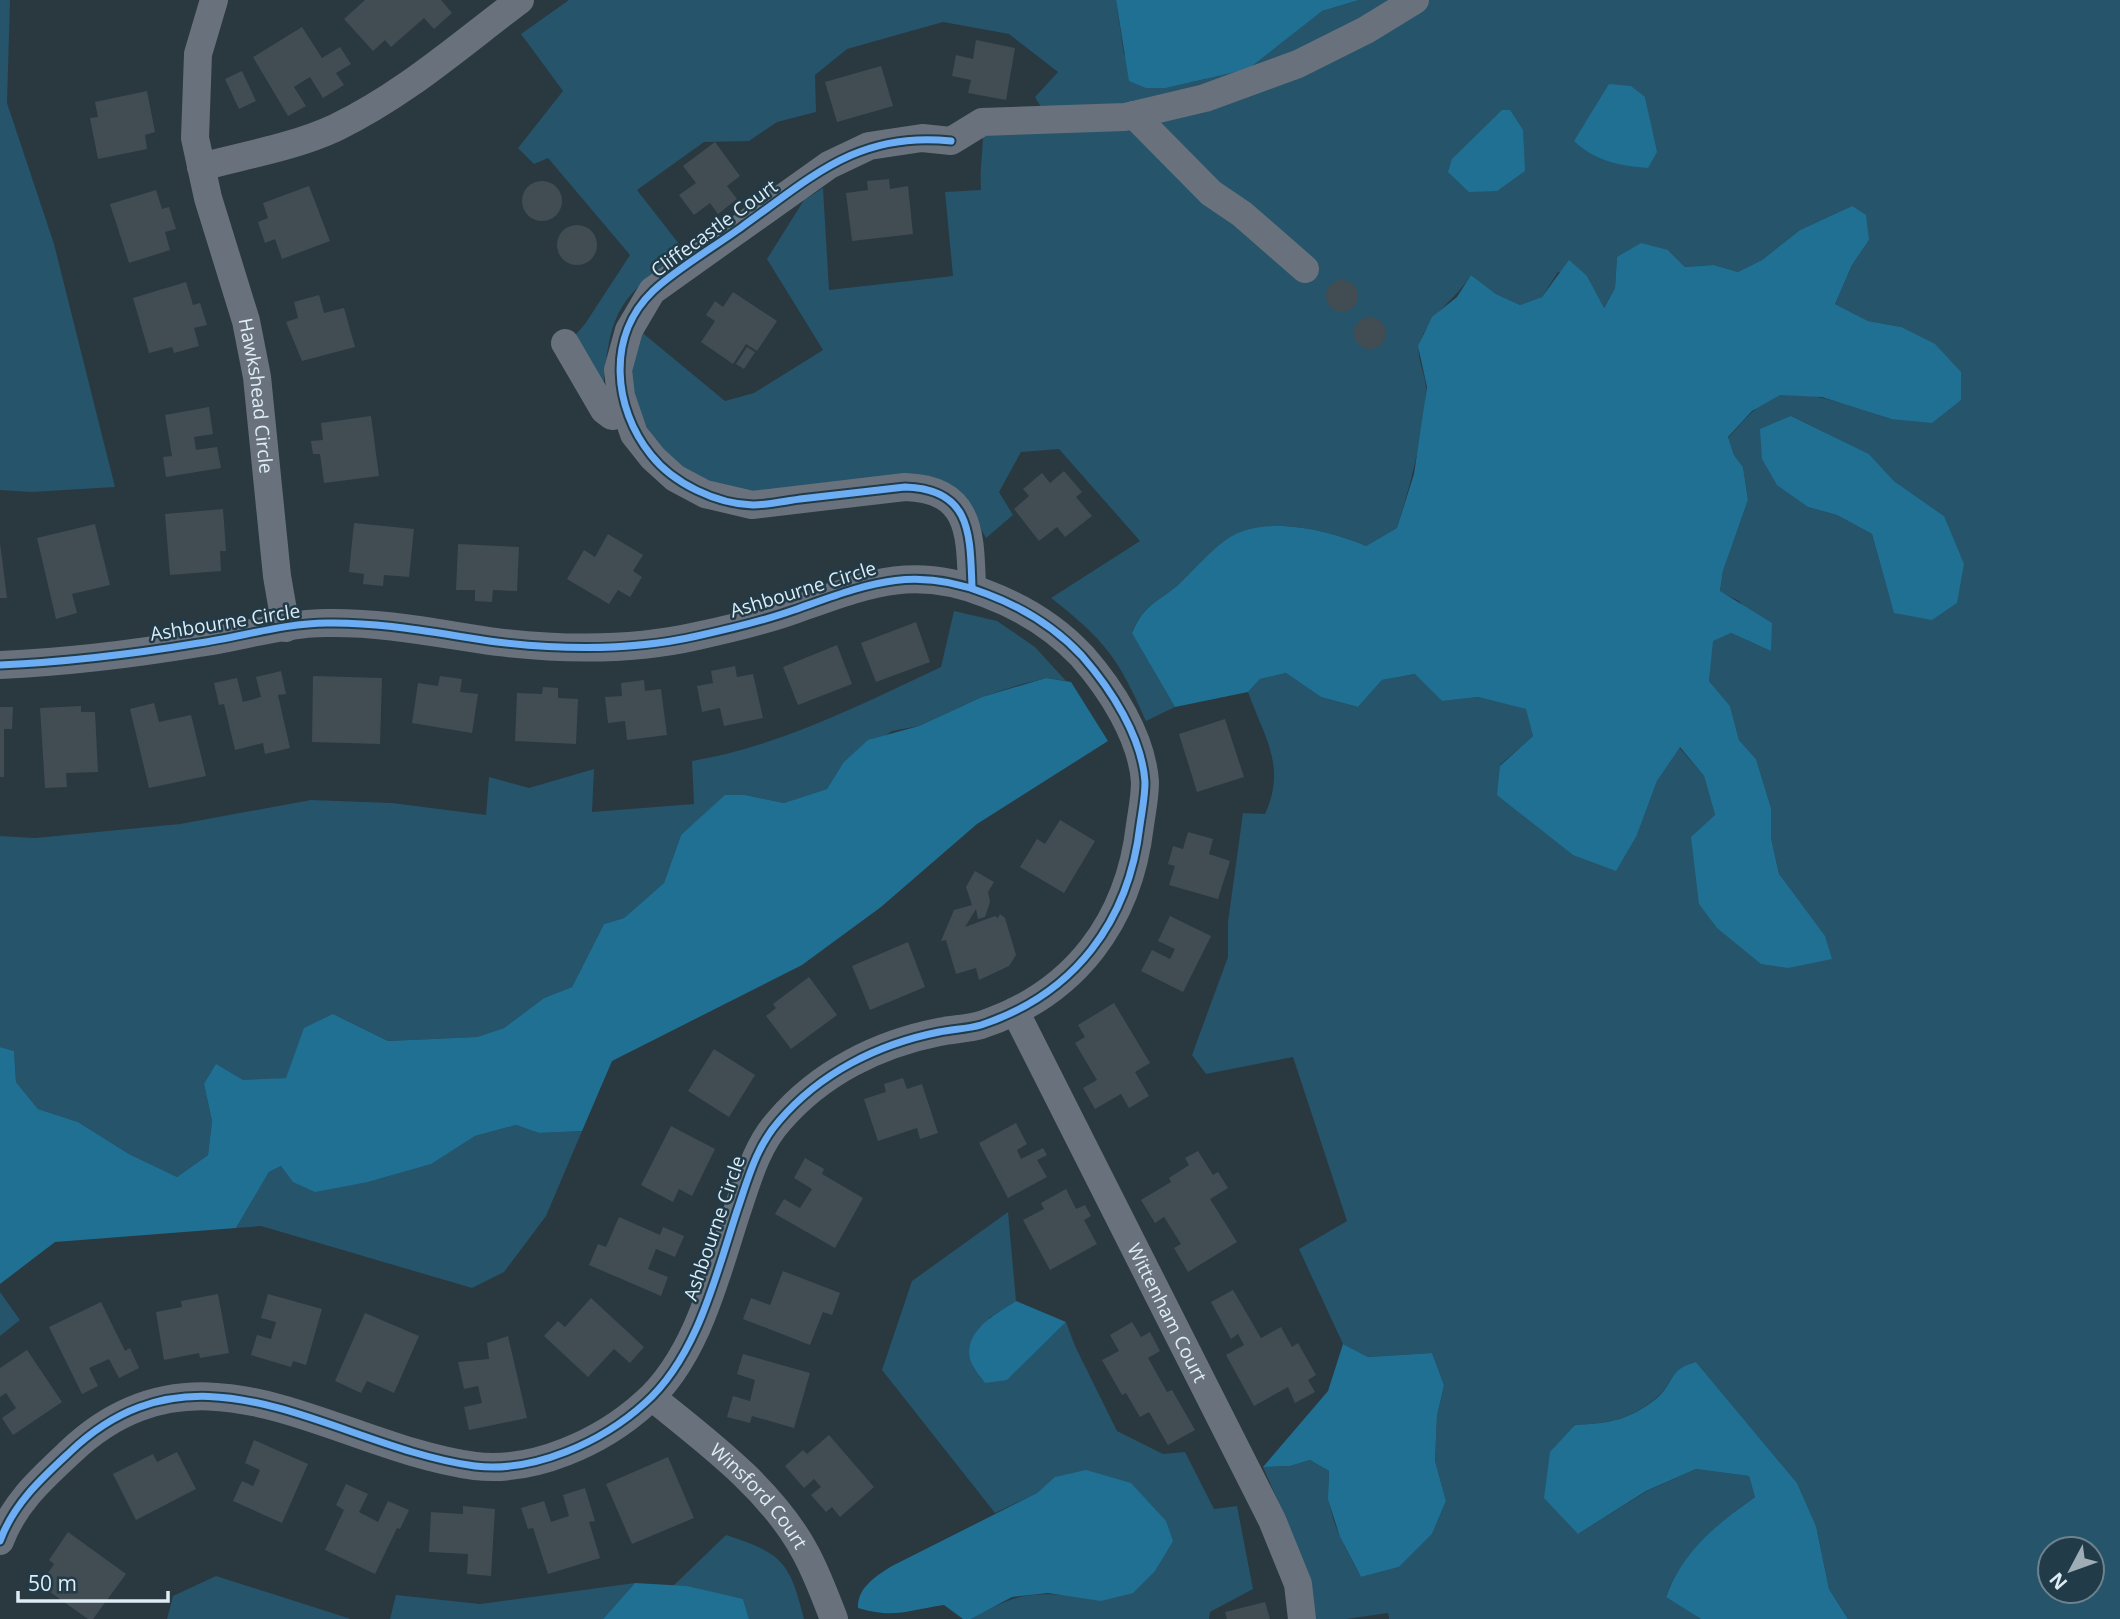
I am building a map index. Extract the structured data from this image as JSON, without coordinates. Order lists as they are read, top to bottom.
{
  "streets": {
    "street": [
      "Cliffecastle Court",
      "Hawkshead Circle",
      "Ashbourne Circle",
      "Wittenham Court",
      "Winsford Court"
    ]
  },
  "crossings": [
    ["Cliffecastle Court", "Ashbourne Circle"],
    ["Hawkshead Circle", "Ashbourne Circle"],
    ["Ashbourne Circle", "Wittenham Court"],
    ["Ashbourne Circle", "Winsford Court"]
  ],
  "scale_bar": "50 m",
  "north": "bottom left"
}
